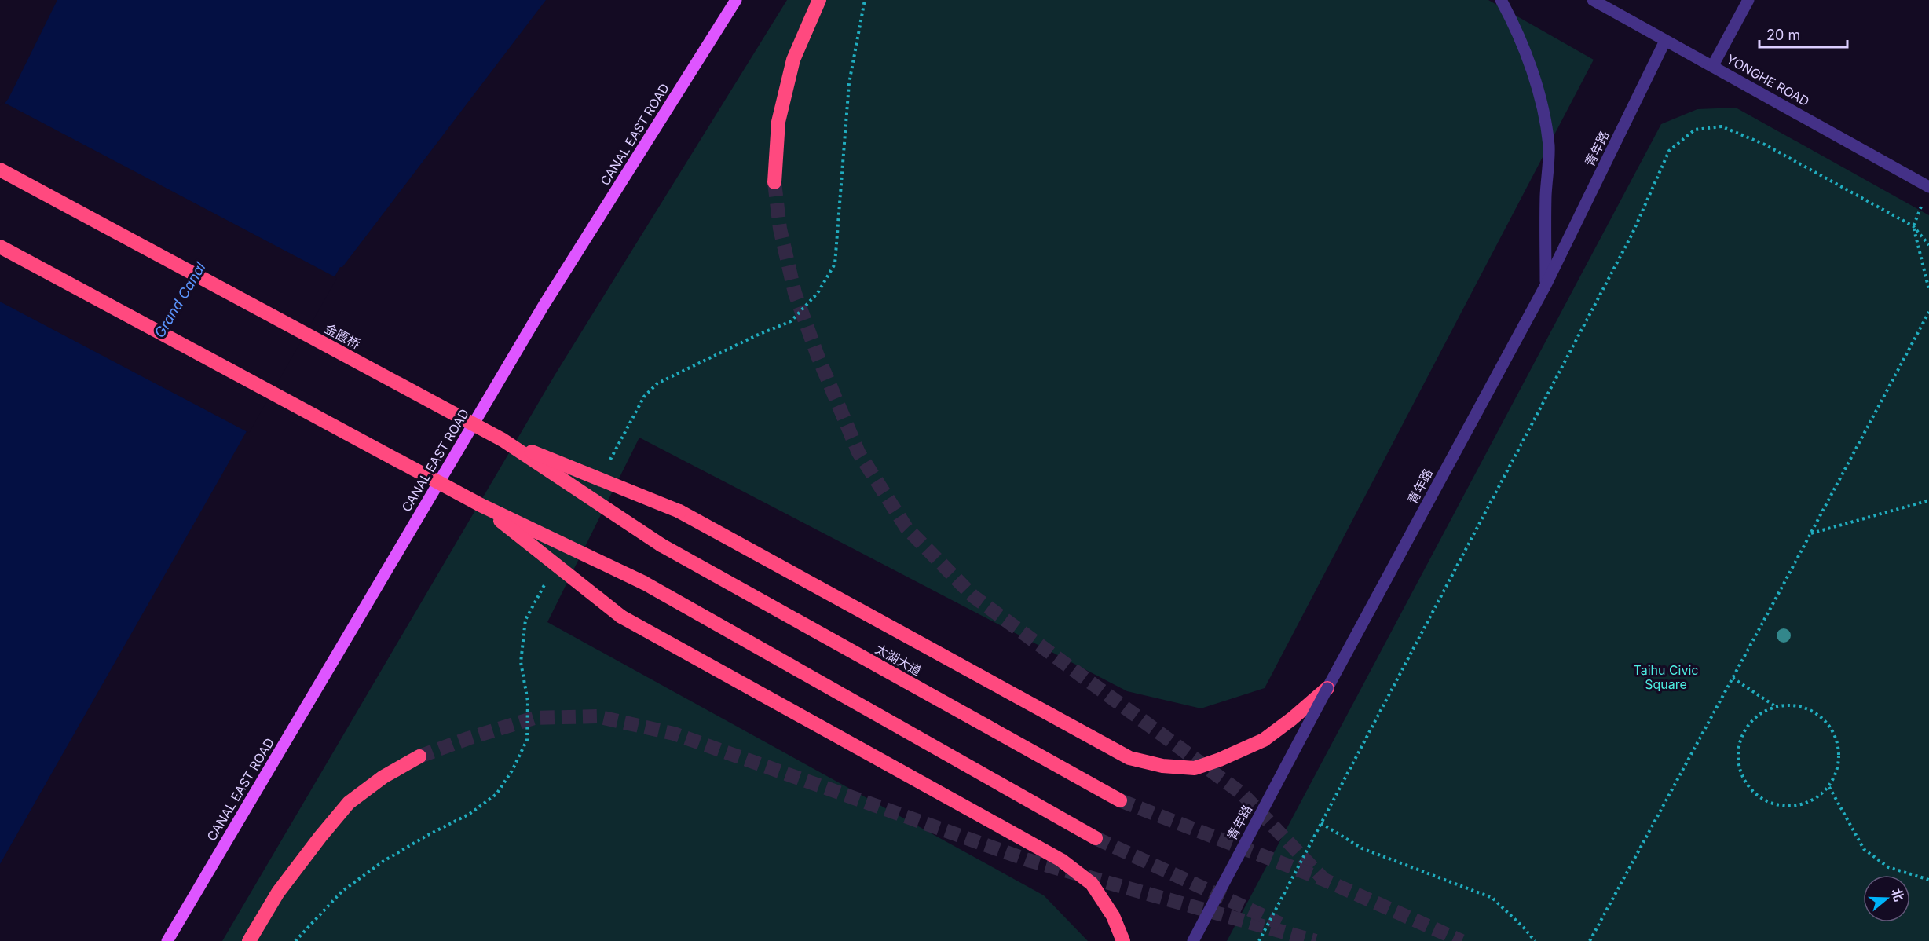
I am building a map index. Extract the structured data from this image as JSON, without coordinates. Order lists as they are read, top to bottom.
{
  "streets": {
    "highway": ["金匮桥", "太湖大道"],
    "main road": ["CANAL EAST ROAD"],
    "street": ["YONGHE ROAD", "青年路"]
  },
  "crossings": [
    ["YONGHE ROAD", "青年路"],
    ["金匮桥", "太湖大道"]
  ],
  "water": ["Grand Canal"],
  "parks": ["Taihu Civic Square"],
  "scale_bar": "20 m",
  "north": "right"
}
